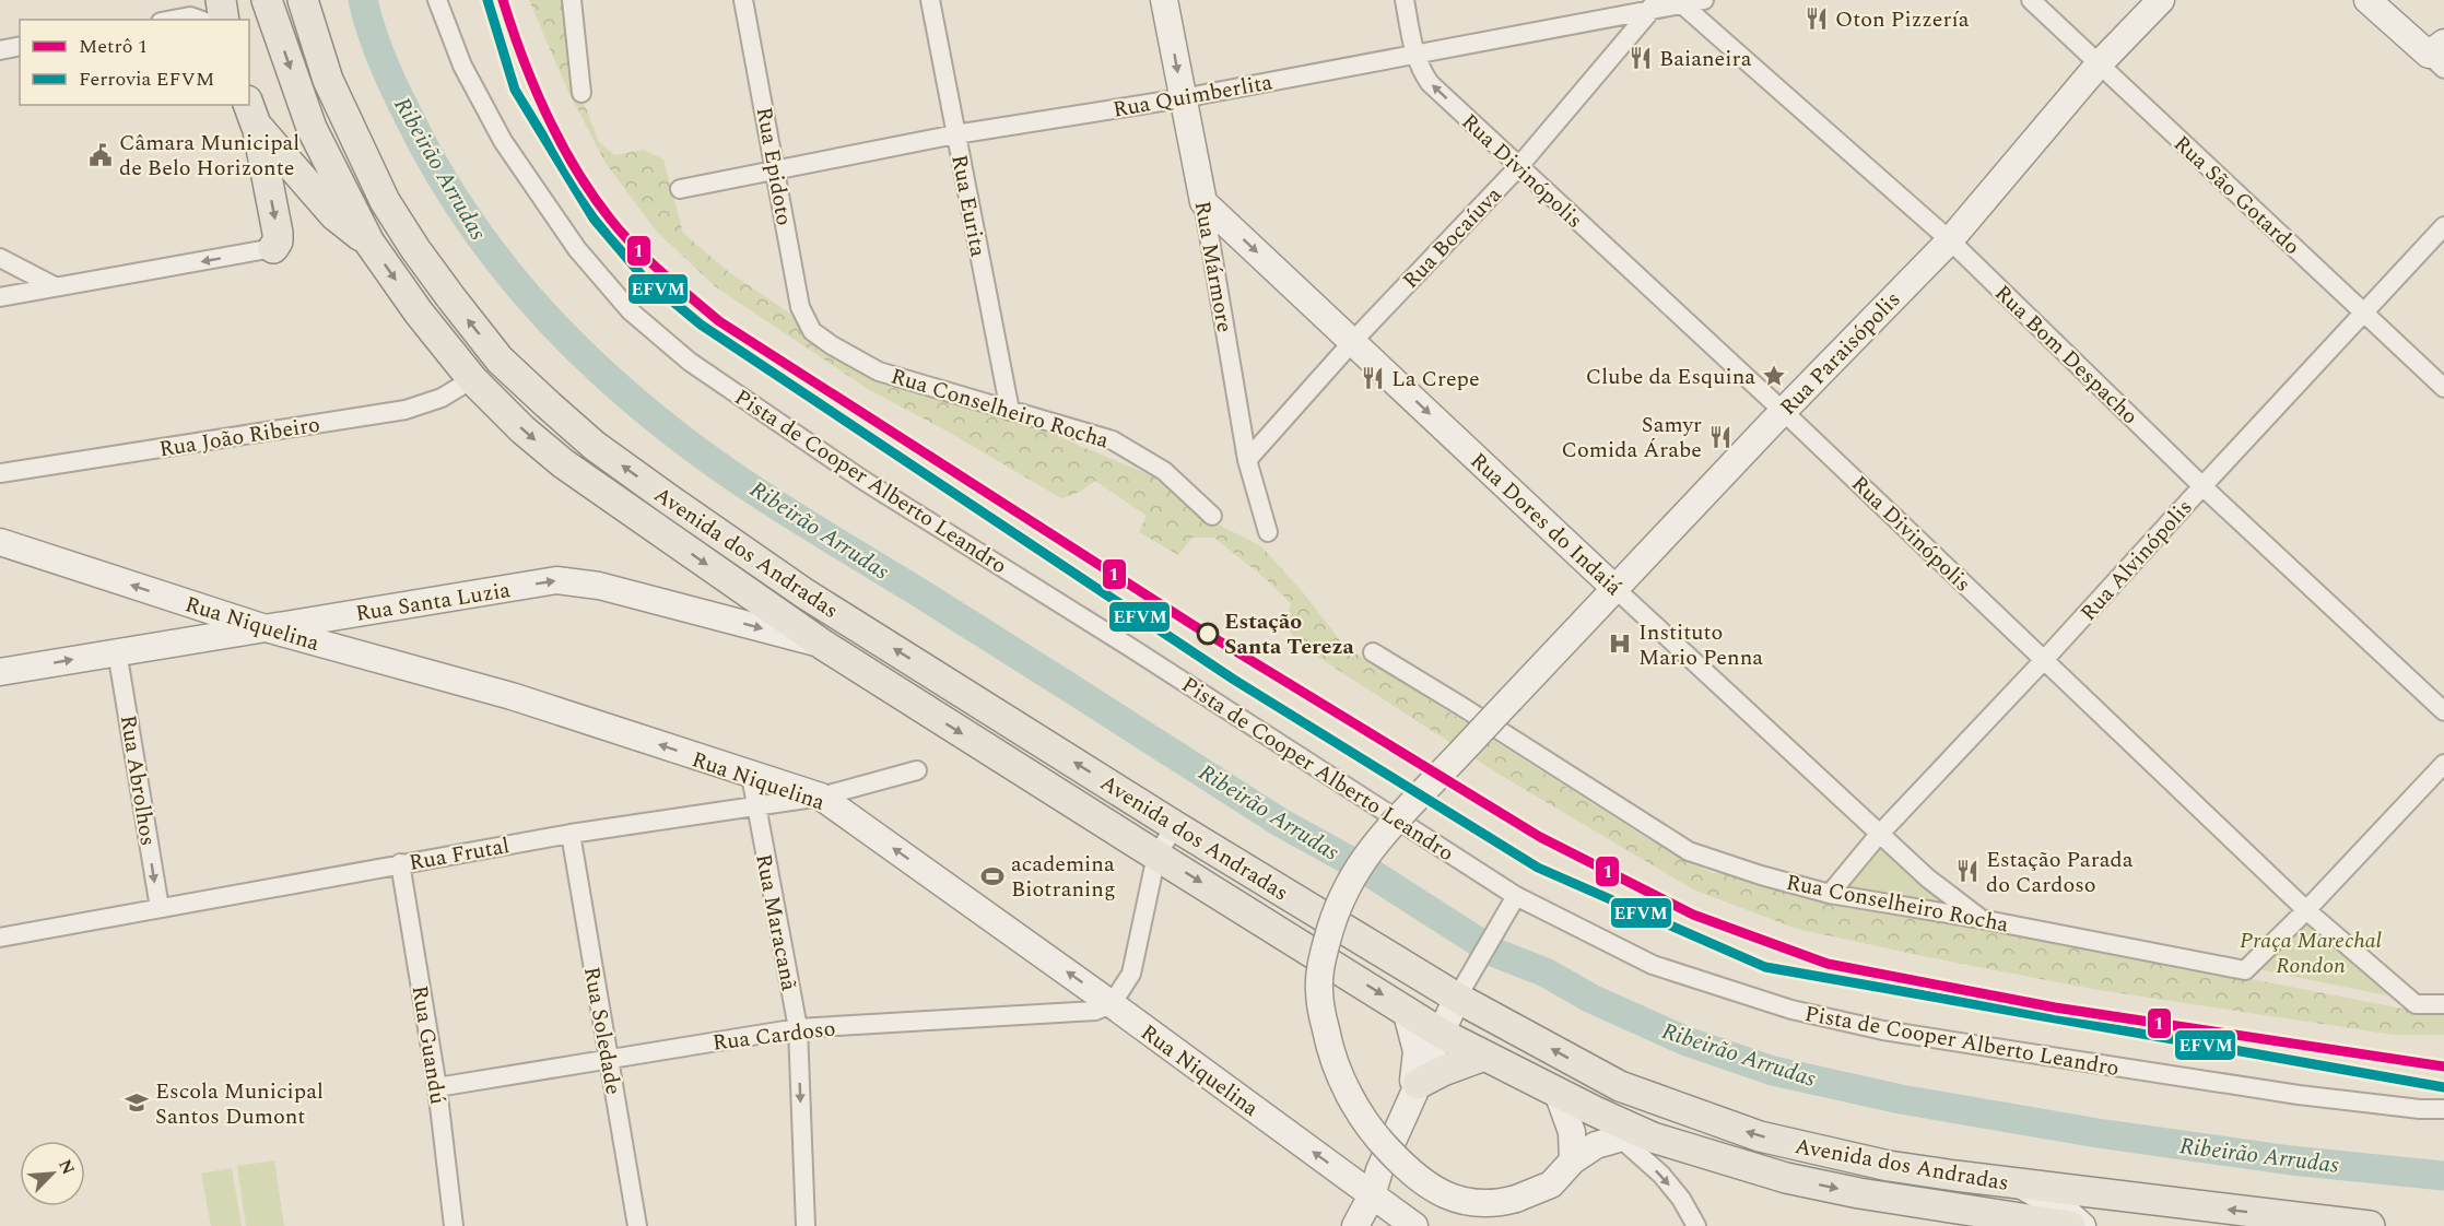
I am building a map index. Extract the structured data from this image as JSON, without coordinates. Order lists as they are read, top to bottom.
{
  "streets": {
    "main road": ["Avenida dos Andradas"],
    "street": [
      "Rua Quimberlita",
      "Rua Epidoto",
      "Rua Divinópolis",
      "Rua São Gotardo",
      "Rua Eurita",
      "Rua Bocaíuva",
      "Rua Mármore",
      "Rua Paraisópolis",
      "Rua Bom Despacho",
      "Rua Conselheiro Rocha",
      "Rua João Ribeiro",
      "Pista de Cooper Alberto Leandro",
      "Rua Dores do Indaiá",
      "Rua Alvinópolis",
      "Rua Santa Luzia",
      "Rua Niquelina",
      "Rua Abrolhos",
      "Rua Frutal",
      "Rua Maracanã",
      "Rua Soledade",
      "Rua Cardoso",
      "Rua Guandú"
    ]
  },
  "crossings": [
    ["Rua Quimberlita", "Rua Epidoto"],
    ["Rua Quimberlita", "Rua Divinópolis"],
    ["Rua Quimberlita", "Rua Eurita"],
    ["Rua Quimberlita", "Rua Bocaíuva"],
    ["Rua Quimberlita", "Rua Mármore"],
    ["Rua Quimberlita", "Rua Bom Despacho"],
    ["Rua Epidoto", "Rua Conselheiro Rocha"],
    ["Rua Divinópolis", "Rua Bocaíuva"],
    ["Rua Divinópolis", "Rua Paraisópolis"],
    ["Rua Divinópolis", "Rua Conselheiro Rocha"],
    ["Rua Divinópolis", "Rua Alvinópolis"],
    ["Rua São Gotardo", "Rua Paraisópolis"],
    ["Rua São Gotardo", "Rua Alvinópolis"],
    ["Rua Eurita", "Rua Conselheiro Rocha"],
    ["Rua Bocaíuva", "Rua Mármore"],
    ["Rua Bocaíuva", "Rua Dores do Indaiá"],
    ["Rua Mármore", "Rua Dores do Indaiá"],
    ["Rua Paraisópolis", "Rua Bom Despacho"],
    ["Rua Paraisópolis", "Rua Dores do Indaiá"],
    ["Rua Bom Despacho", "Rua Alvinópolis"],
    ["Rua Conselheiro Rocha", "Rua Dores do Indaiá"],
    ["Rua Conselheiro Rocha", "Rua Alvinópolis"],
    ["Rua João Ribeiro", "Avenida dos Andradas"],
    ["Rua Dores do Indaiá", "Rua Alvinópolis"],
    ["Avenida dos Andradas", "Rua Santa Luzia"],
    ["Rua Santa Luzia", "Rua Niquelina"],
    ["Rua Santa Luzia", "Rua Abrolhos"],
    ["Rua Niquelina", "Rua Frutal"],
    ["Rua Niquelina", "Rua Maracanã"],
    ["Rua Niquelina", "Rua Cardoso"],
    ["Rua Abrolhos", "Rua Frutal"],
    ["Rua Frutal", "Rua Maracanã"],
    ["Rua Frutal", "Rua Soledade"],
    ["Rua Frutal", "Rua Guandú"],
    ["Rua Maracanã", "Rua Cardoso"],
    ["Rua Soledade", "Rua Cardoso"],
    ["Rua Cardoso", "Rua Guandú"]
  ],
  "one_way": [
    "Rua Dores do Indaiá",
    "Rua Santa Luzia",
    "Rua Niquelina",
    "Rua Abrolhos",
    "Rua Maracanã"
  ],
  "water": ["Ribeirão Arrudas"],
  "parks": ["Praça Marechal Rondon"],
  "places": {
    "restaurant": [
      "Oton Pizzería",
      "Baianeira",
      "La Crepe",
      "Samyr Comida Árabe",
      "Estação Parada do Cardoso"
    ],
    "public building": ["Câmara Municipal de Belo Horizonte"],
    "place": ["Clube da Esquina"],
    "other": ["Estação Santa Tereza"],
    "hospital": ["Instituto Mario Penna"],
    "sports": ["academina Biotraning"],
    "school or university": ["Escola Municipal Santos Dumont"]
  },
  "lines": ["metro line 1", "rail line EFVM"],
  "legend": ["Metrô 1", "Ferrovia EFVM"],
  "north": "top right"
}
